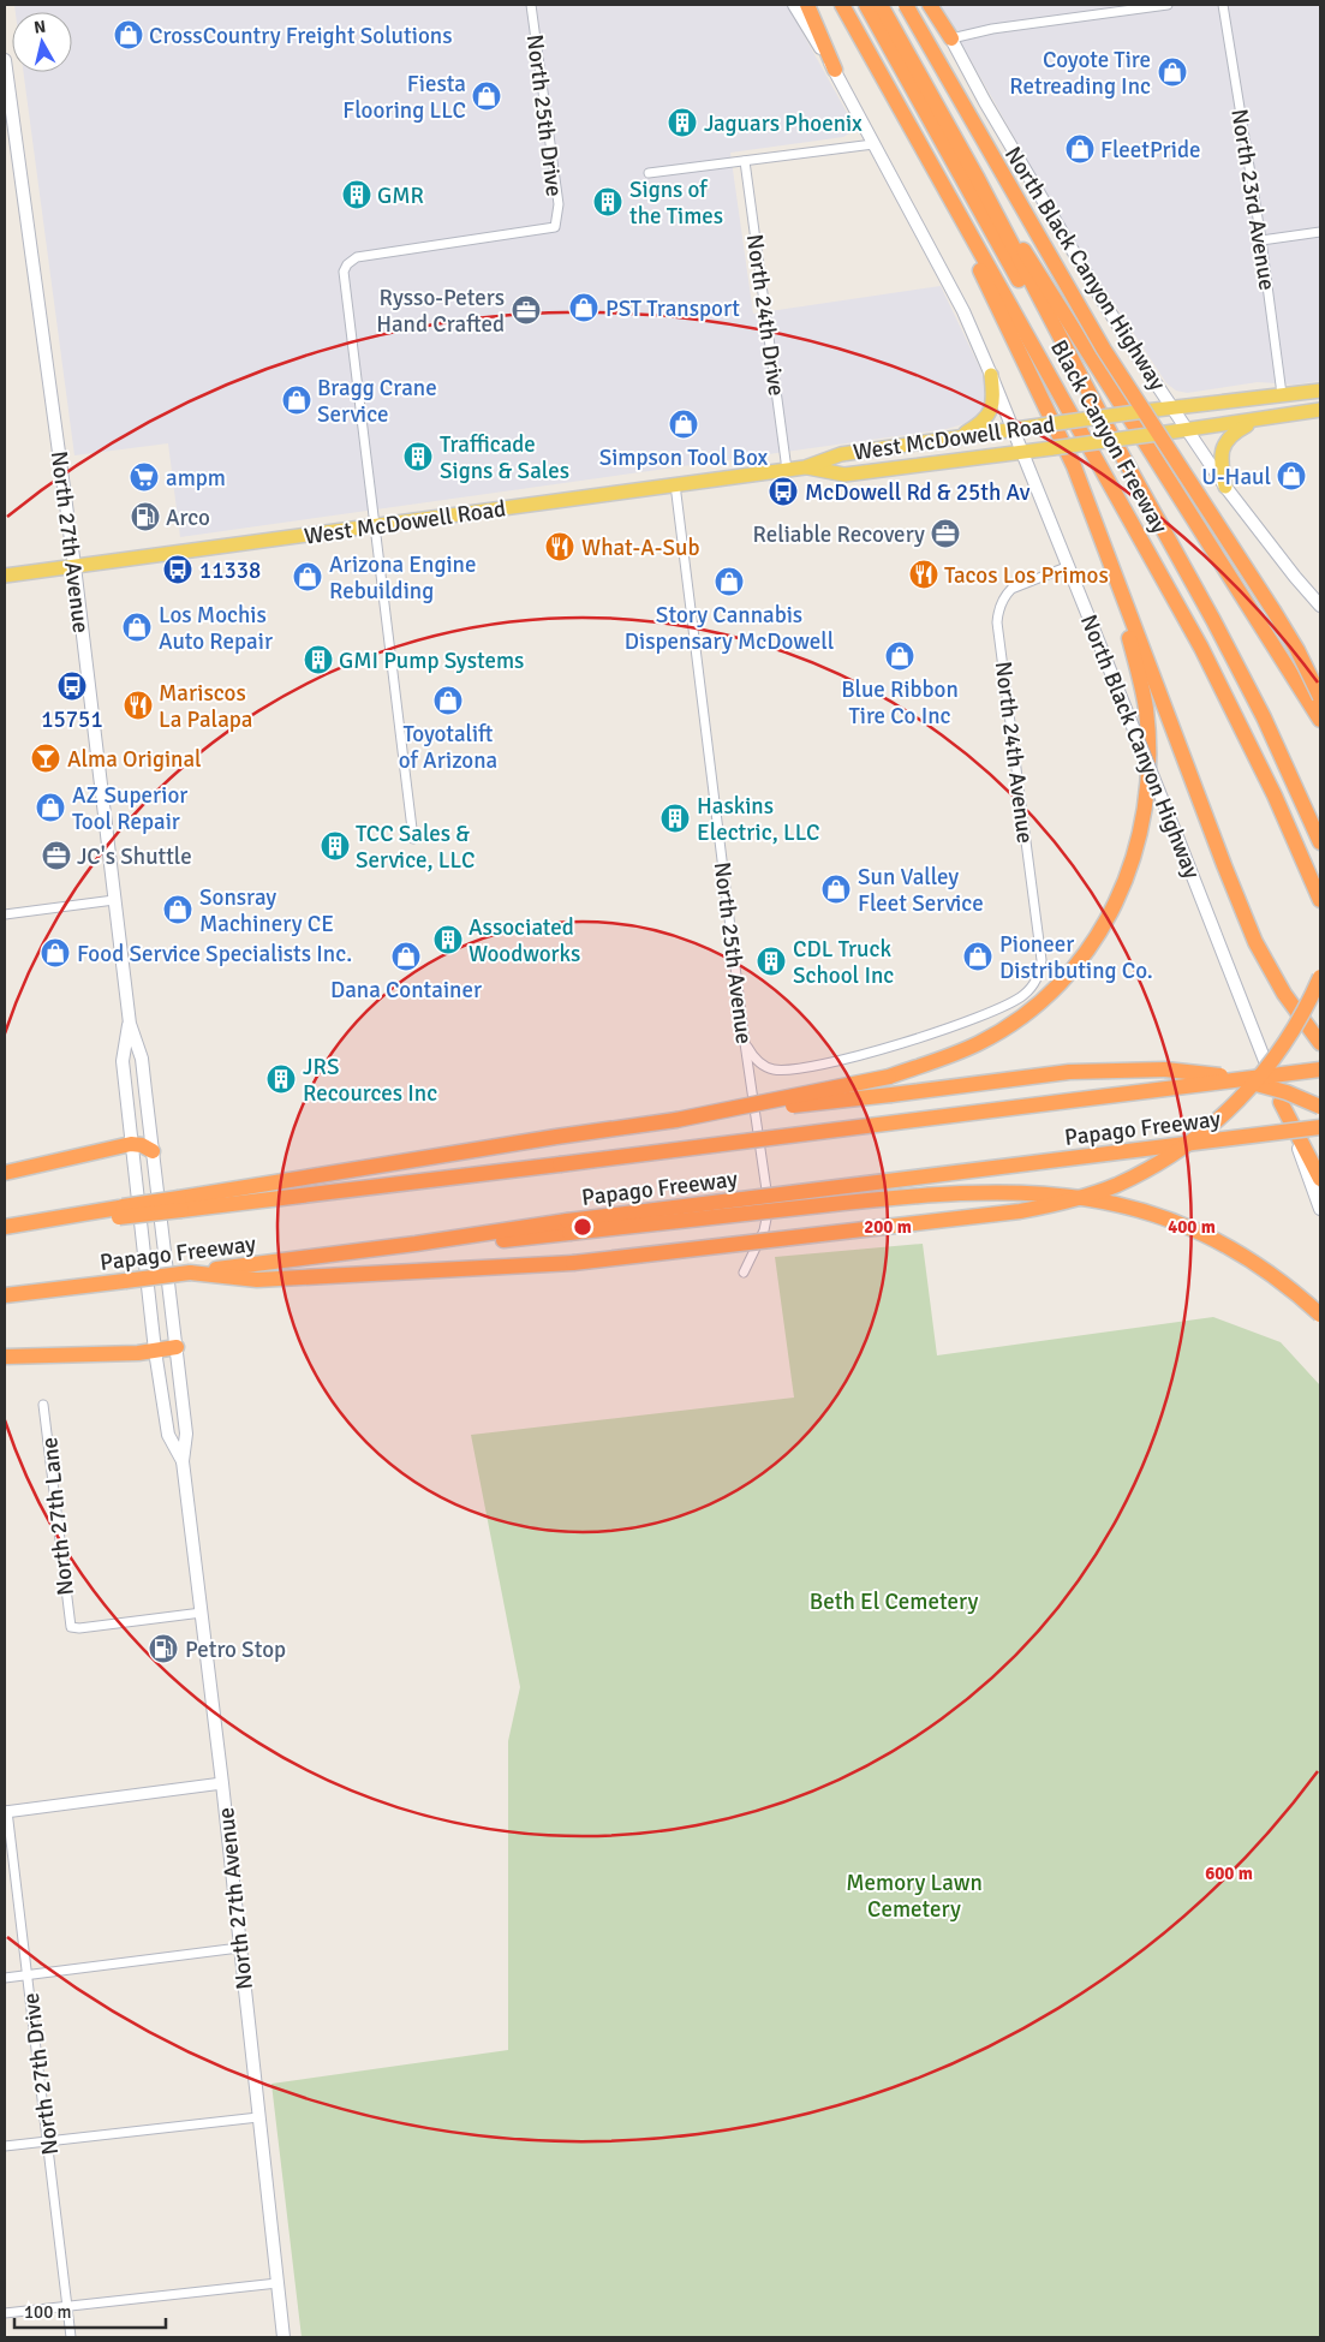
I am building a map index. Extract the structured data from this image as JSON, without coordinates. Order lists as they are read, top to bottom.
{
  "streets": {
    "highway": ["Black Canyon Freeway", "Papago Freeway"],
    "main road": ["North Black Canyon Highway", "West McDowell Road", "North 27th Avenue"],
    "street": [
      "North 25th Drive",
      "North 23rd Avenue",
      "North 24th Drive",
      "North 24th Avenue",
      "North 25th Avenue",
      "North 27th Lane",
      "North 27th Drive"
    ]
  },
  "crossings": [
    ["North 25th Drive", "West McDowell Road"],
    ["North 23rd Avenue", "West McDowell Road"],
    ["North Black Canyon Highway", "West McDowell Road"],
    ["North Black Canyon Highway", "North 24th Avenue"],
    ["North 24th Drive", "West McDowell Road"],
    ["West McDowell Road", "North 27th Avenue"],
    ["West McDowell Road", "North 25th Avenue"],
    ["North 27th Avenue", "North 27th Lane"],
    ["North 24th Avenue", "North 25th Avenue"]
  ],
  "parks": ["Beth El Cemetery", "Memory Lawn Cemetery"],
  "places": {
    "shop": [
      "CrossCountry Freight Solutions",
      "Coyote Tire Retreading Inc",
      "Fiesta Flooring LLC",
      "FleetPride",
      "PST Transport",
      "Bragg Crane Service",
      "Simpson Tool Box",
      "U-Haul",
      "Arizona Engine Rebuilding",
      "Story Cannabis Dispensary McDowell",
      "Los Mochis Auto Repair",
      "Blue Ribbon Tire Co Inc",
      "Toyotalift of Arizona",
      "AZ Superior Tool Repair",
      "Sun Valley Fleet Service",
      "Sonsray Machinery CE",
      "Food Service Specialists Inc.",
      "Dana Container",
      "Pioneer Distributing Co."
    ],
    "building": [
      "Jaguars Phoenix",
      "GMR",
      "Signs of the Times",
      "Trafficade Signs & Sales",
      "GMI Pump Systems",
      "Haskins Electric, LLC",
      "TCC Sales & Service, LLC",
      "Associated Woodworks",
      "CDL Truck School Inc",
      "JRS Recources Inc"
    ],
    "office": ["Rysso-Peters Hand Crafted", "Reliable Recovery", "JC's Shuttle"],
    "supermarket": ["ampm"],
    "bus stop": ["McDowell Rd & 25th Av", "11338", "15751"],
    "fuel station": ["Arco", "Petro Stop"],
    "restaurant": ["What-A-Sub", "Tacos Los Primos", "Mariscos La Palapa"],
    "bar": ["Alma Original"]
  },
  "scale_bar": "100 m",
  "north": "top",
  "rings": ["200 m", "400 m", "600 m"]
}
